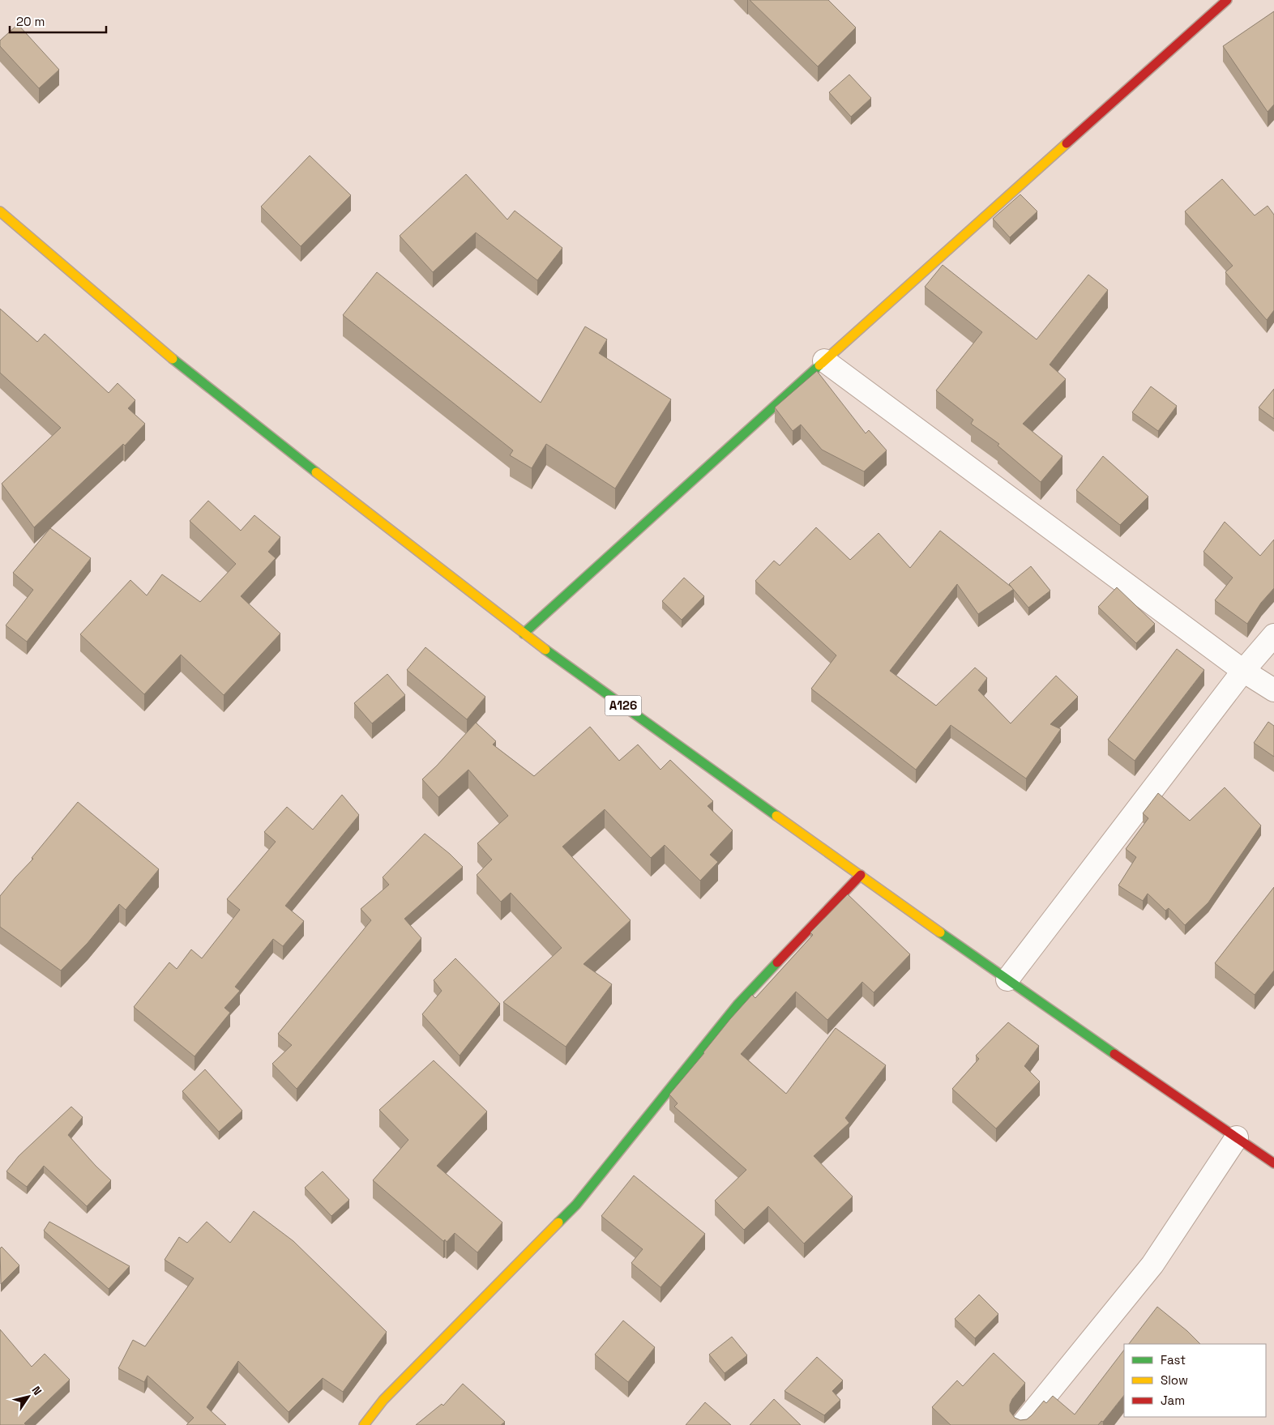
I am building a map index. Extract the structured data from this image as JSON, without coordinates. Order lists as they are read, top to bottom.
{
  "streets": {
    "main road": ["A126"]
  },
  "legend": ["Fast", "Slow", "Jam"],
  "scale_bar": "20 m",
  "north": "top right"
}
